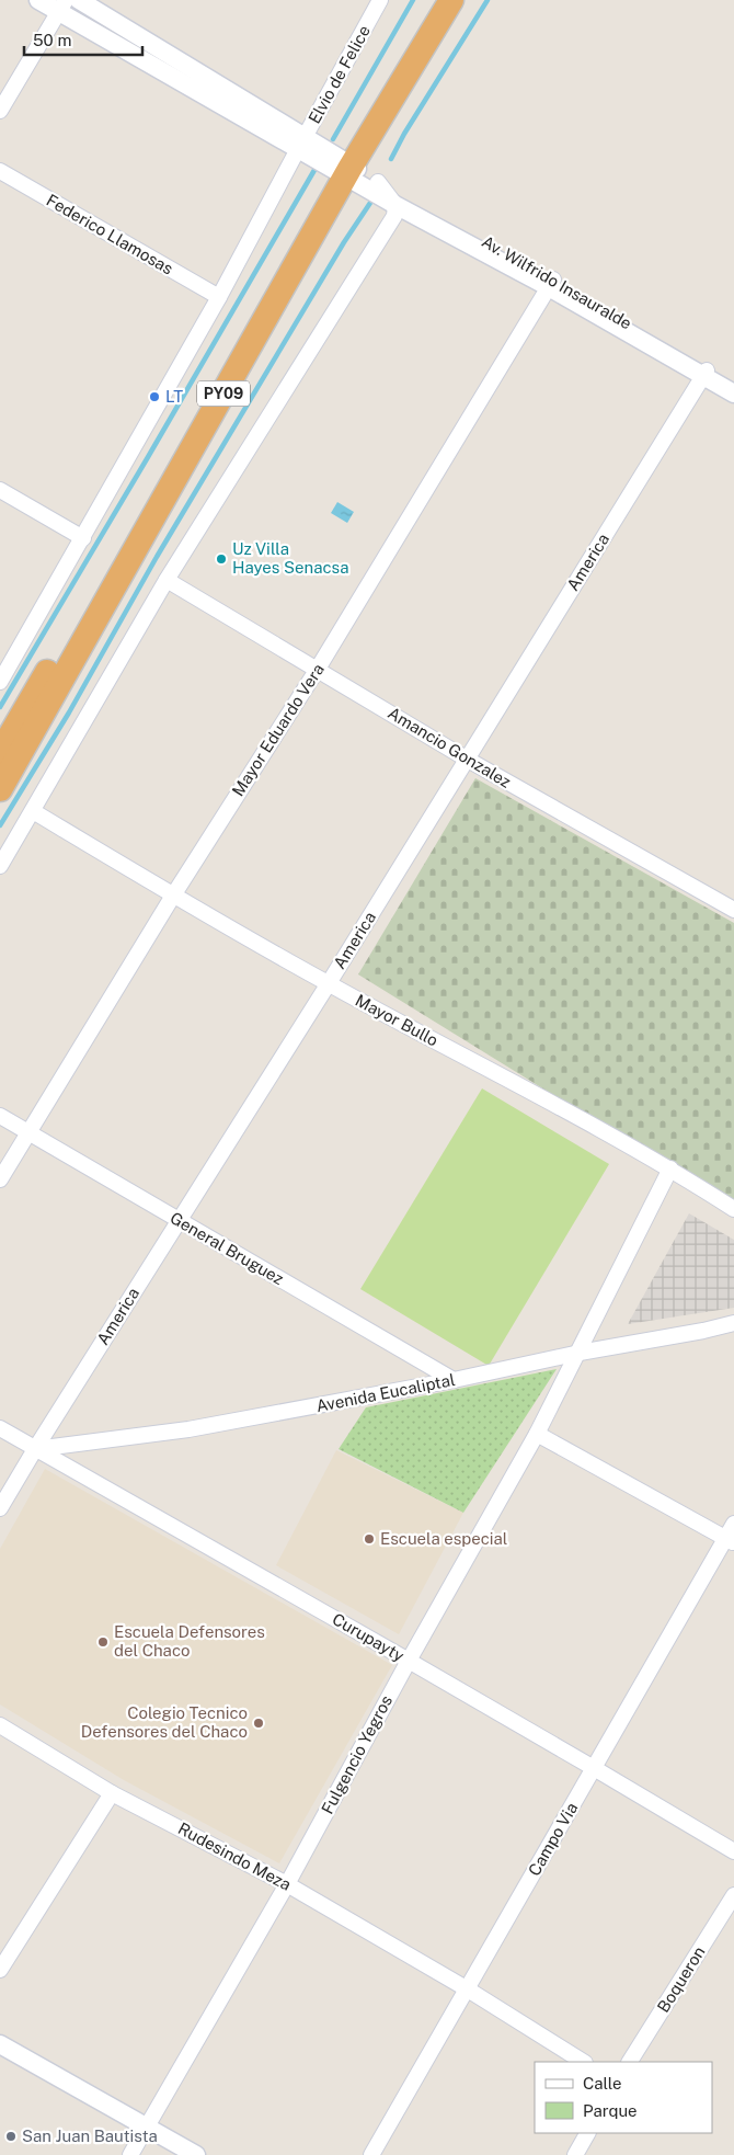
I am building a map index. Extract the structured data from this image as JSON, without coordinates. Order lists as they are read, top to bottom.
{
  "streets": {
    "highway": ["PY09"],
    "street": [
      "Elvio de Felice",
      "Federico Llamosas",
      "Av. Wilfrido Insauralde",
      "America",
      "Mayor Eduardo Vera",
      "Amancio Gonzalez",
      "Mayor Bullo",
      "General Bruguez",
      "Avenida Eucaliptal",
      "Curupayty",
      "Fulgencio Yegros",
      "Campo Via",
      "Rudesindo Meza",
      "Boqueron"
    ]
  },
  "crossings": [
    ["Elvio de Felice", "Federico Llamosas"],
    ["Av. Wilfrido Insauralde", "PY09"],
    ["Av. Wilfrido Insauralde", "America"],
    ["Av. Wilfrido Insauralde", "Mayor Eduardo Vera"],
    ["America", "Amancio Gonzalez"],
    ["America", "Mayor Bullo"],
    ["America", "General Bruguez"],
    ["America", "Avenida Eucaliptal"],
    ["America", "Curupayty"],
    ["Mayor Eduardo Vera", "Amancio Gonzalez"],
    ["Mayor Eduardo Vera", "Mayor Bullo"],
    ["Mayor Eduardo Vera", "General Bruguez"],
    ["Mayor Bullo", "Fulgencio Yegros"],
    ["General Bruguez", "Avenida Eucaliptal"],
    ["Avenida Eucaliptal", "Curupayty"],
    ["Avenida Eucaliptal", "Fulgencio Yegros"],
    ["Curupayty", "Fulgencio Yegros"],
    ["Curupayty", "Campo Via"],
    ["Fulgencio Yegros", "Rudesindo Meza"],
    ["Campo Via", "Rudesindo Meza"]
  ],
  "places": [
    "LT",
    "Uz Villa Hayes Senacsa",
    "Escuela especial",
    "Escuela Defensores del Chaco",
    "Colegio Tecnico Defensores del Chaco",
    "San Juan Bautista"
  ],
  "legend": ["Calle", "Parque"],
  "scale_bar": "50 m"
}
